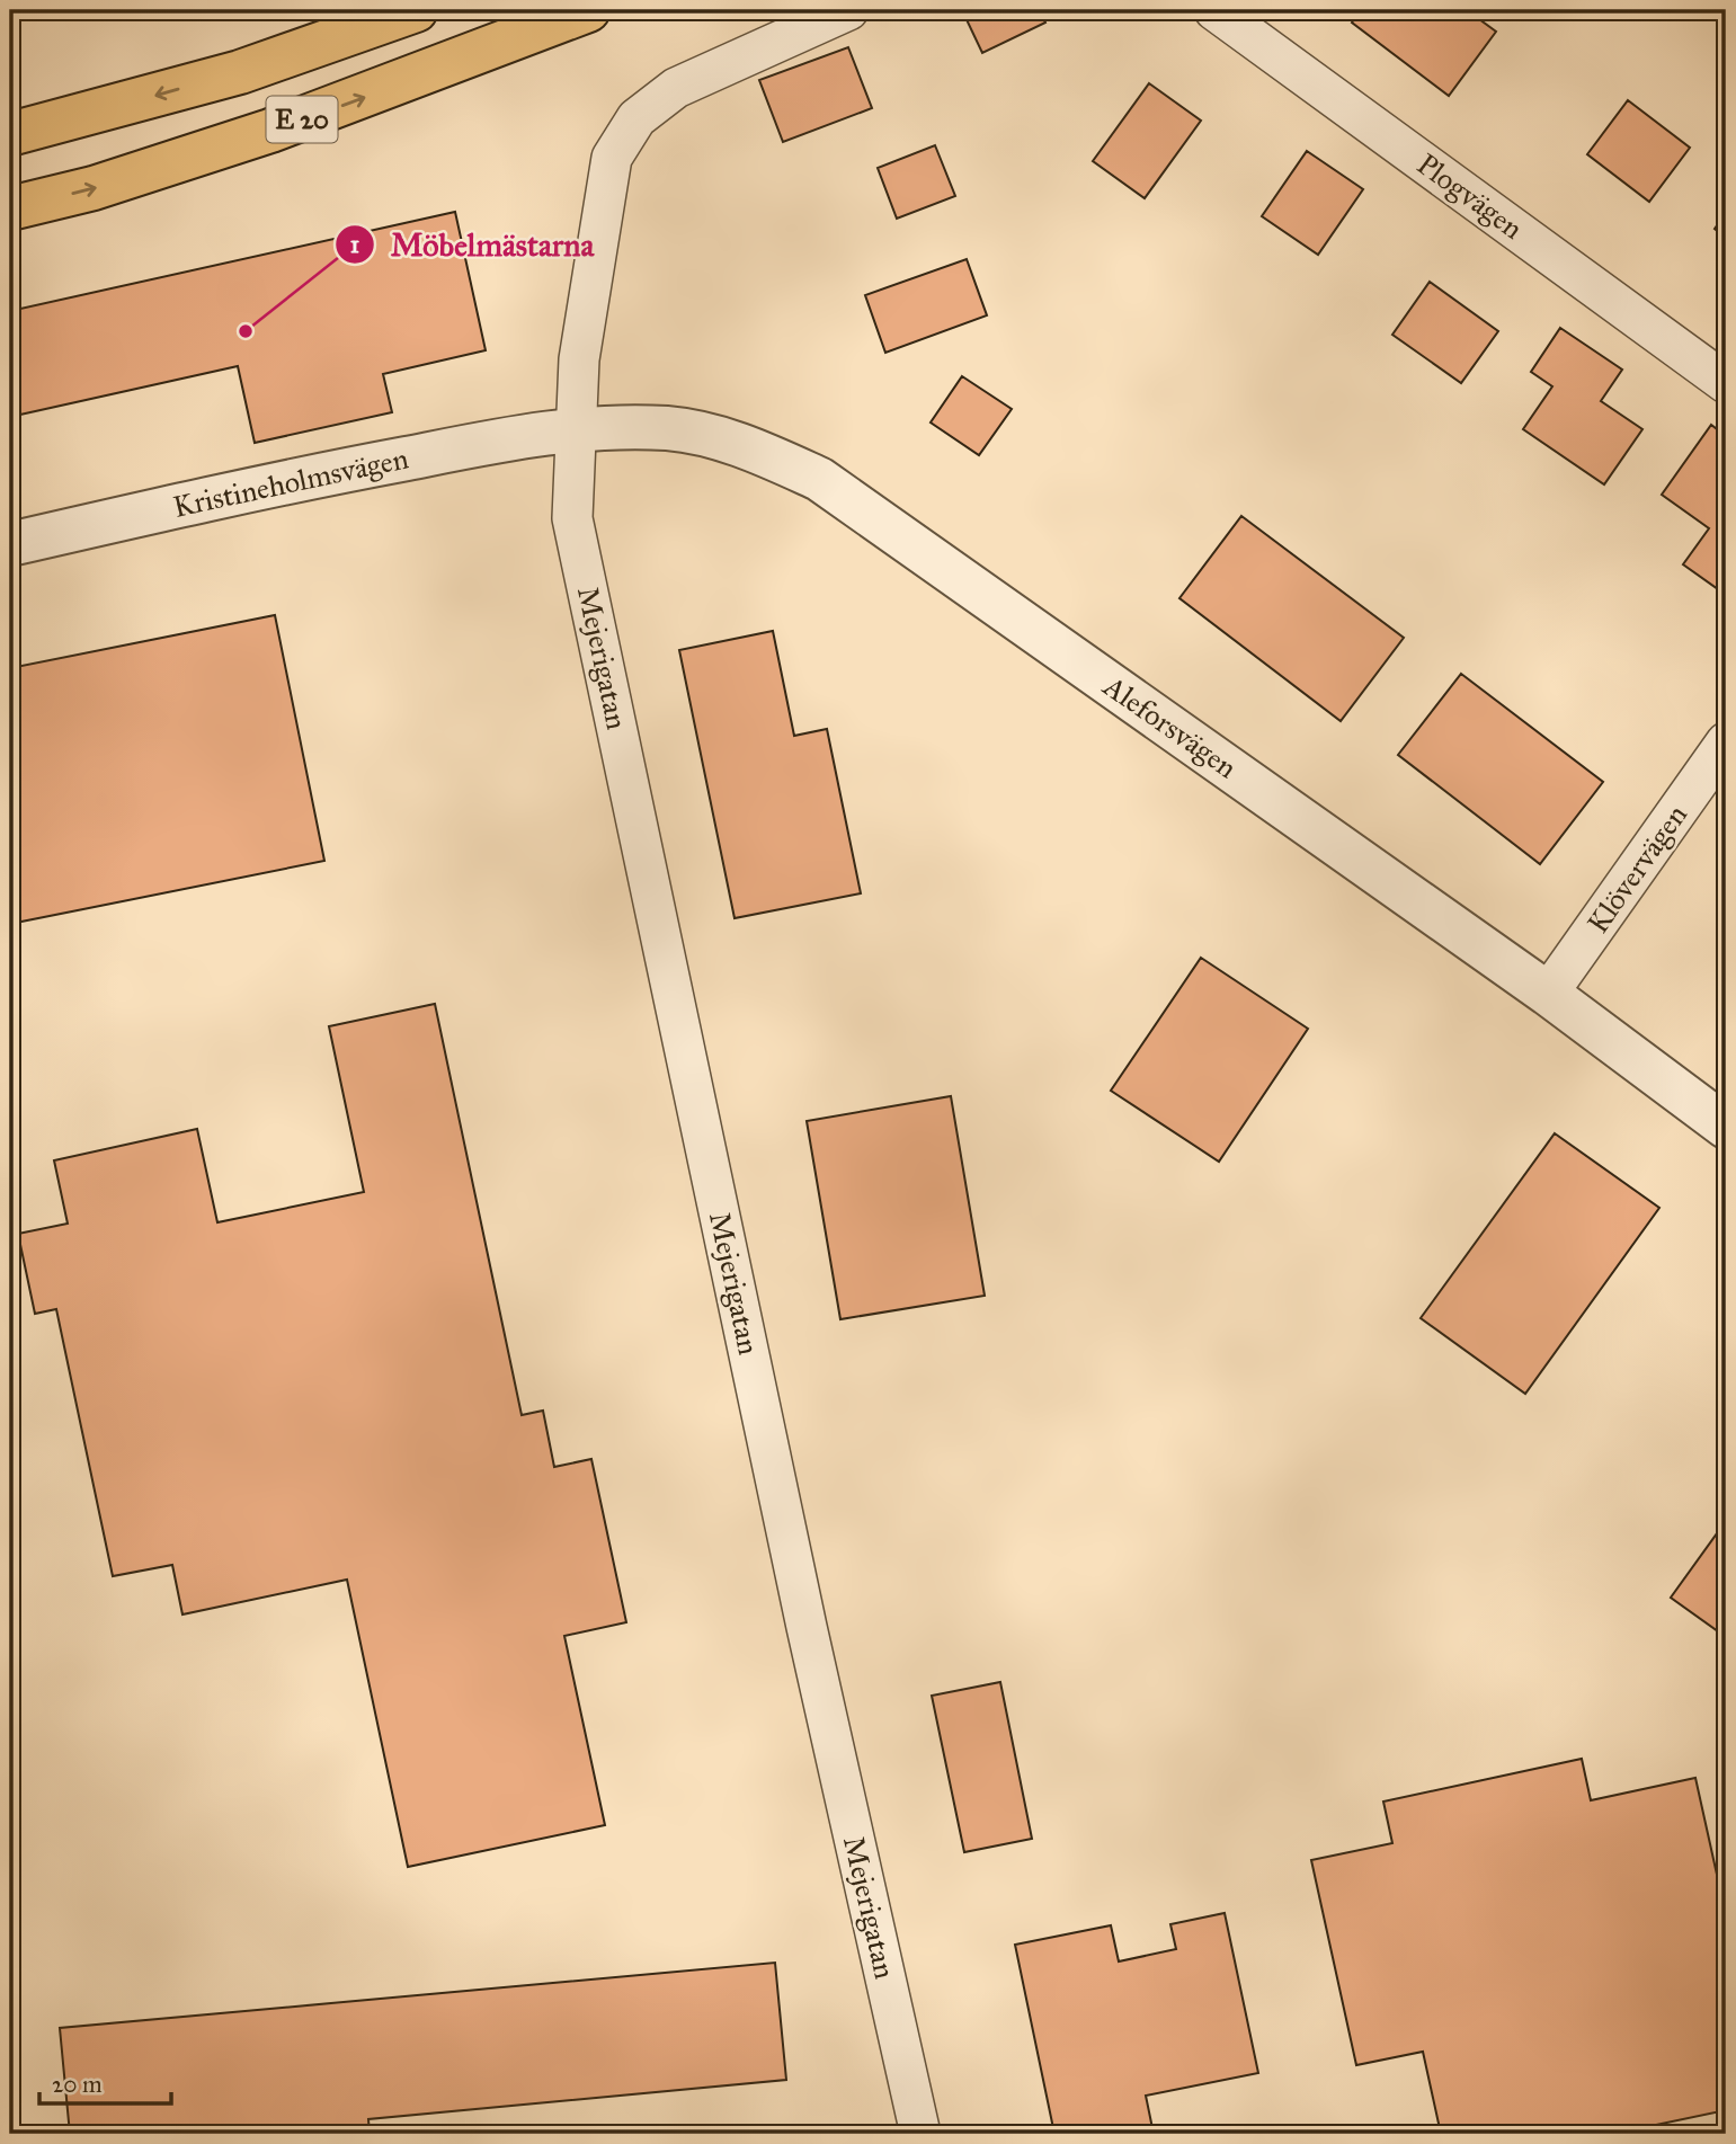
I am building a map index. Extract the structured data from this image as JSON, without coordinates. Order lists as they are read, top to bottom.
{
  "streets": {
    "highway": ["E 20"],
    "street": [
      "Plogvägen",
      "Kristineholmsvägen",
      "Mejerigatan",
      "Aleforsvägen",
      "Klövervägen"
    ]
  },
  "crossings": [
    ["Kristineholmsvägen", "Mejerigatan"],
    ["Kristineholmsvägen", "Aleforsvägen"],
    ["Mejerigatan", "Aleforsvägen"],
    ["Aleforsvägen", "Klövervägen"]
  ],
  "places": ["Möbelmästarna"],
  "scale_bar": "20 m"
}
